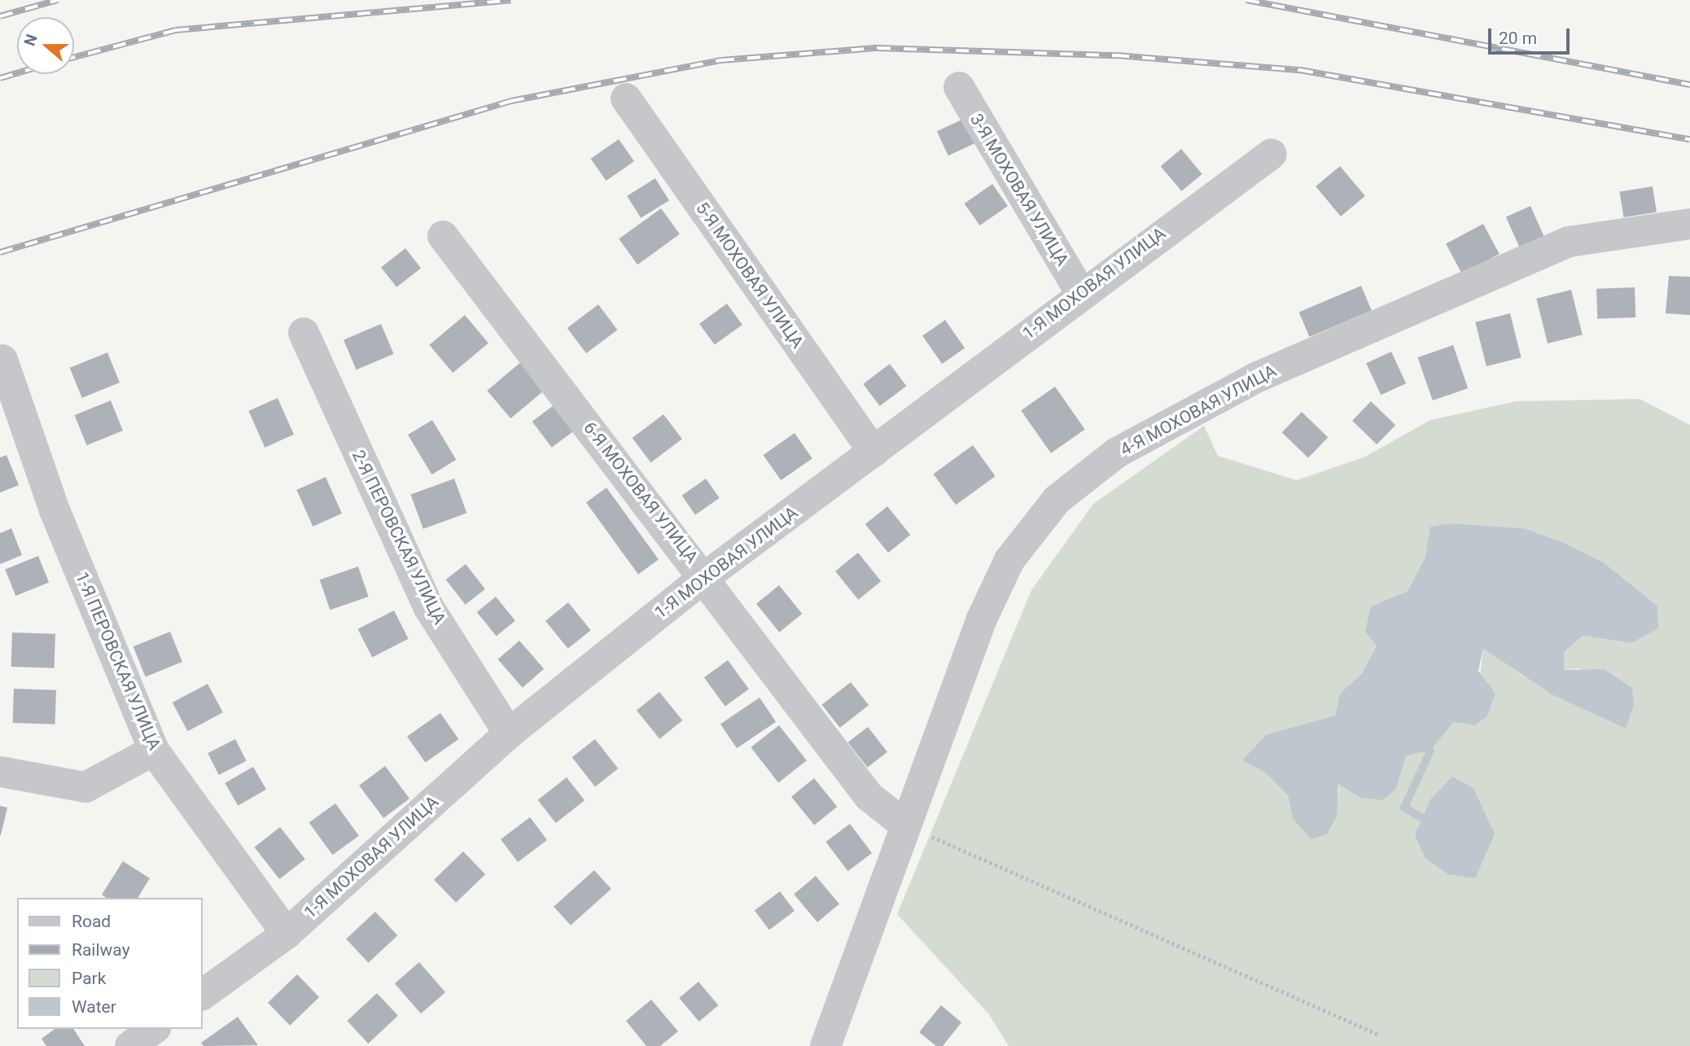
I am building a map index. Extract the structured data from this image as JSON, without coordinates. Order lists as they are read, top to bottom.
{
  "streets": {
    "street": [
      "3-Я МОХОВАЯ УЛИЦА",
      "5-Я МОХОВАЯ УЛИЦА",
      "1-Я МОХОВАЯ УЛИЦА",
      "4-Я МОХОВАЯ УЛИЦА",
      "6-Я МОХОВАЯ УЛИЦА",
      "2-Я ПЕРОВСКАЯ УЛИЦА",
      "1-Я ПЕРОВСКАЯ УЛИЦА"
    ]
  },
  "crossings": [
    ["3-Я МОХОВАЯ УЛИЦА", "1-Я МОХОВАЯ УЛИЦА"],
    ["5-Я МОХОВАЯ УЛИЦА", "1-Я МОХОВАЯ УЛИЦА"],
    ["1-Я МОХОВАЯ УЛИЦА", "6-Я МОХОВАЯ УЛИЦА"],
    ["1-Я МОХОВАЯ УЛИЦА", "2-Я ПЕРОВСКАЯ УЛИЦА"],
    ["1-Я МОХОВАЯ УЛИЦА", "1-Я ПЕРОВСКАЯ УЛИЦА"],
    ["4-Я МОХОВАЯ УЛИЦА", "6-Я МОХОВАЯ УЛИЦА"]
  ],
  "legend": [
    "Road",
    "Railway",
    "Park",
    "Water"
  ],
  "scale_bar": "20 m",
  "north": "left"
}
